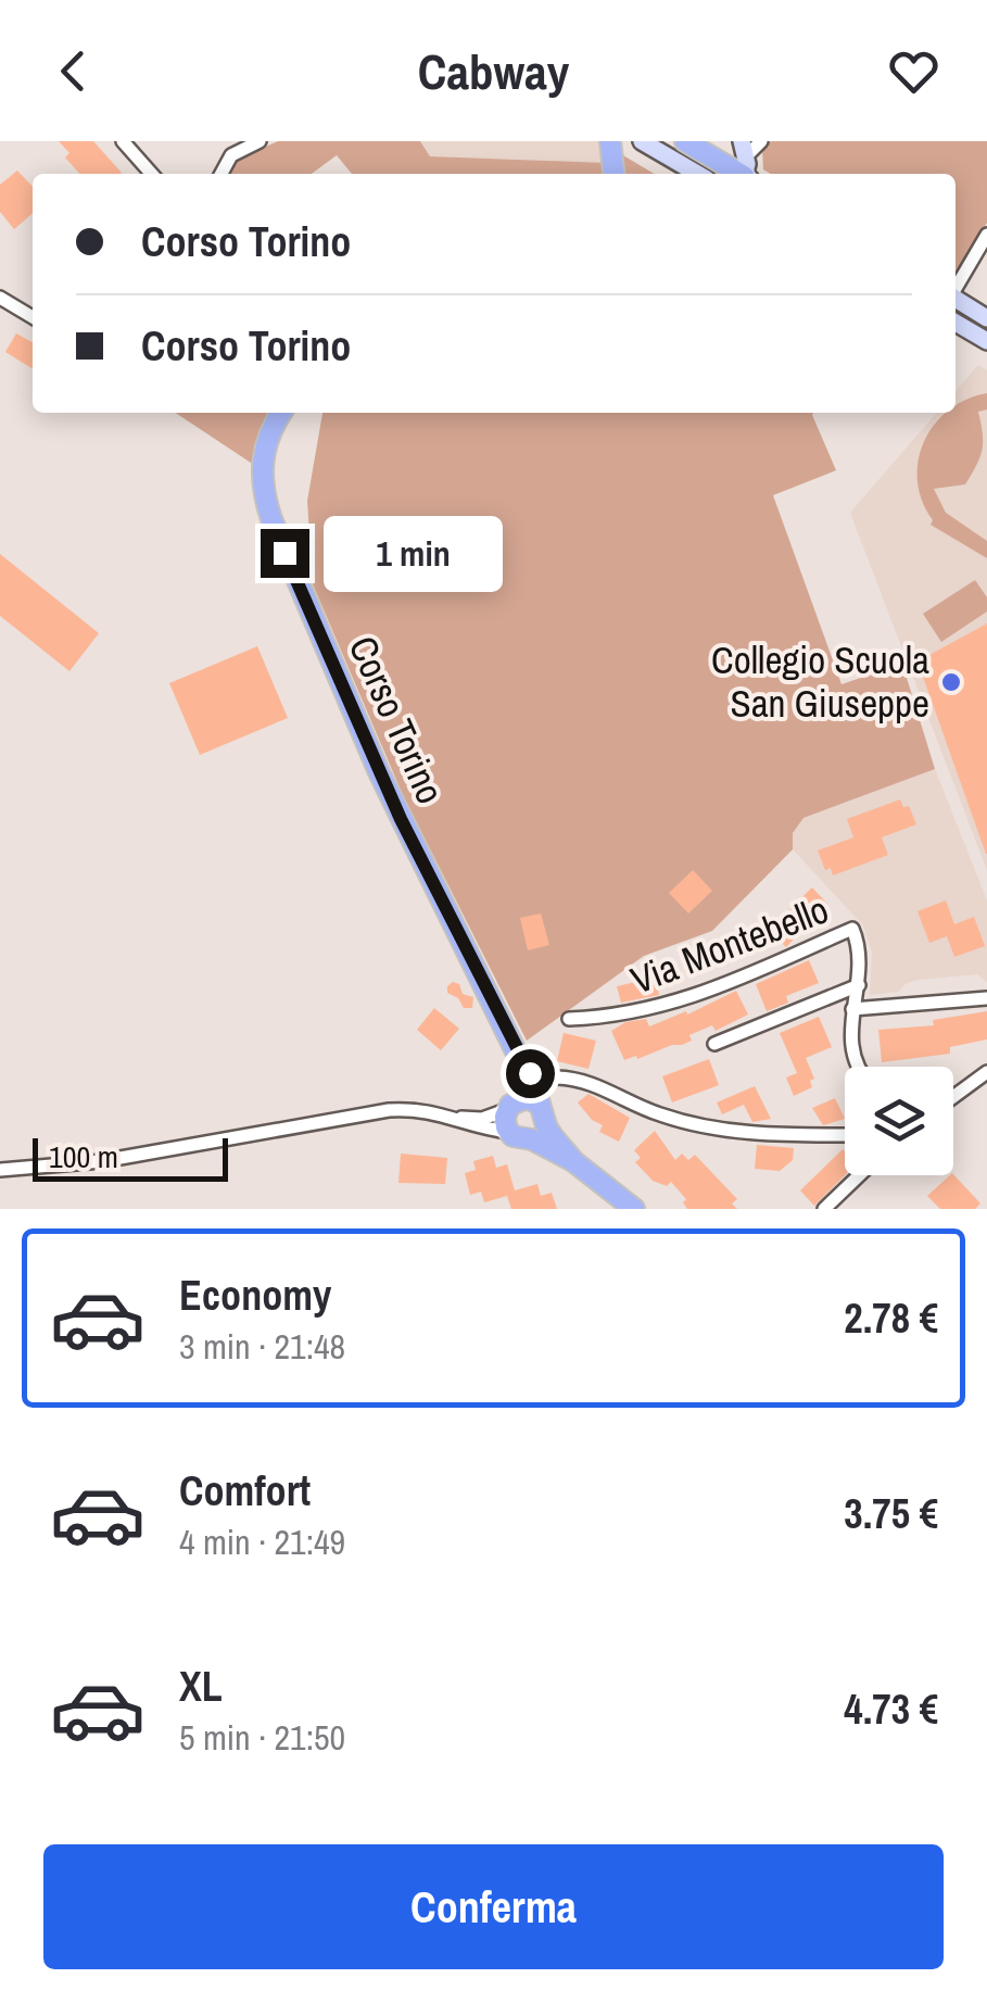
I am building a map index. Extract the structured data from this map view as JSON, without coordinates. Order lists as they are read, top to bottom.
{
  "streets": {
    "main road": ["Corso Torino"],
    "street": ["Via Montebello"]
  },
  "places": ["Collegio Scuola San Giuseppe"],
  "scale_bar": "100 m",
  "page": {
    "header": "Cabway",
    "banner": ["Corso Torino", "Corso Torino"],
    "bubble": "1 min",
    "scale": "100 m",
    "list": [
      {
        "name": "Economy",
        "note": "3 min · 21:48",
        "value": "2.78 €"
      },
      {
        "name": "Comfort",
        "note": "4 min · 21:49",
        "value": "3.75 €"
      },
      {
        "name": "XL",
        "note": "5 min · 21:50",
        "value": "4.73 €"
      }
    ],
    "buttons": "Conferma"
  }
}
